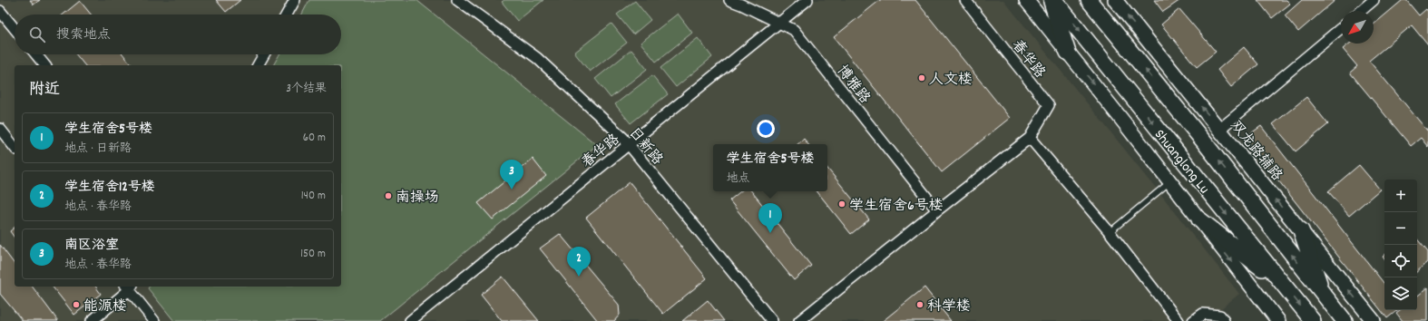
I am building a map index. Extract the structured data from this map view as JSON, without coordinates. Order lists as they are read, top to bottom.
{
  "streets": {
    "main road": ["双龙路辅路", "Shuanglong Lu"],
    "street": ["春华路", "博雅路", "日新路"]
  },
  "crossings": [
    ["春华路", "博雅路"],
    ["春华路", "日新路"]
  ],
  "places": [
    "人文楼",
    "南操场",
    "学生宿舍6号楼",
    "能源楼",
    "科学楼"
  ],
  "north": "bottom left",
  "page": {
    "search": "搜索地点",
    "heading": ["附近", "3个结果"],
    "list": [
      {
        "mark": "1",
        "name": "学生宿舍5号楼",
        "note": "地点 · 日新路",
        "value": "60 m"
      },
      {
        "mark": "2",
        "name": "学生宿舍12号楼",
        "note": "地点 · 春华路",
        "value": "140 m"
      },
      {
        "mark": "3",
        "name": "南区浴室",
        "note": "地点 · 春华路",
        "value": "150 m"
      }
    ],
    "popup": ["学生宿舍5号楼", "地点"],
    "pins": ["3", "1", "2"],
    "map_buttons": ["+", "−"]
  }
}
